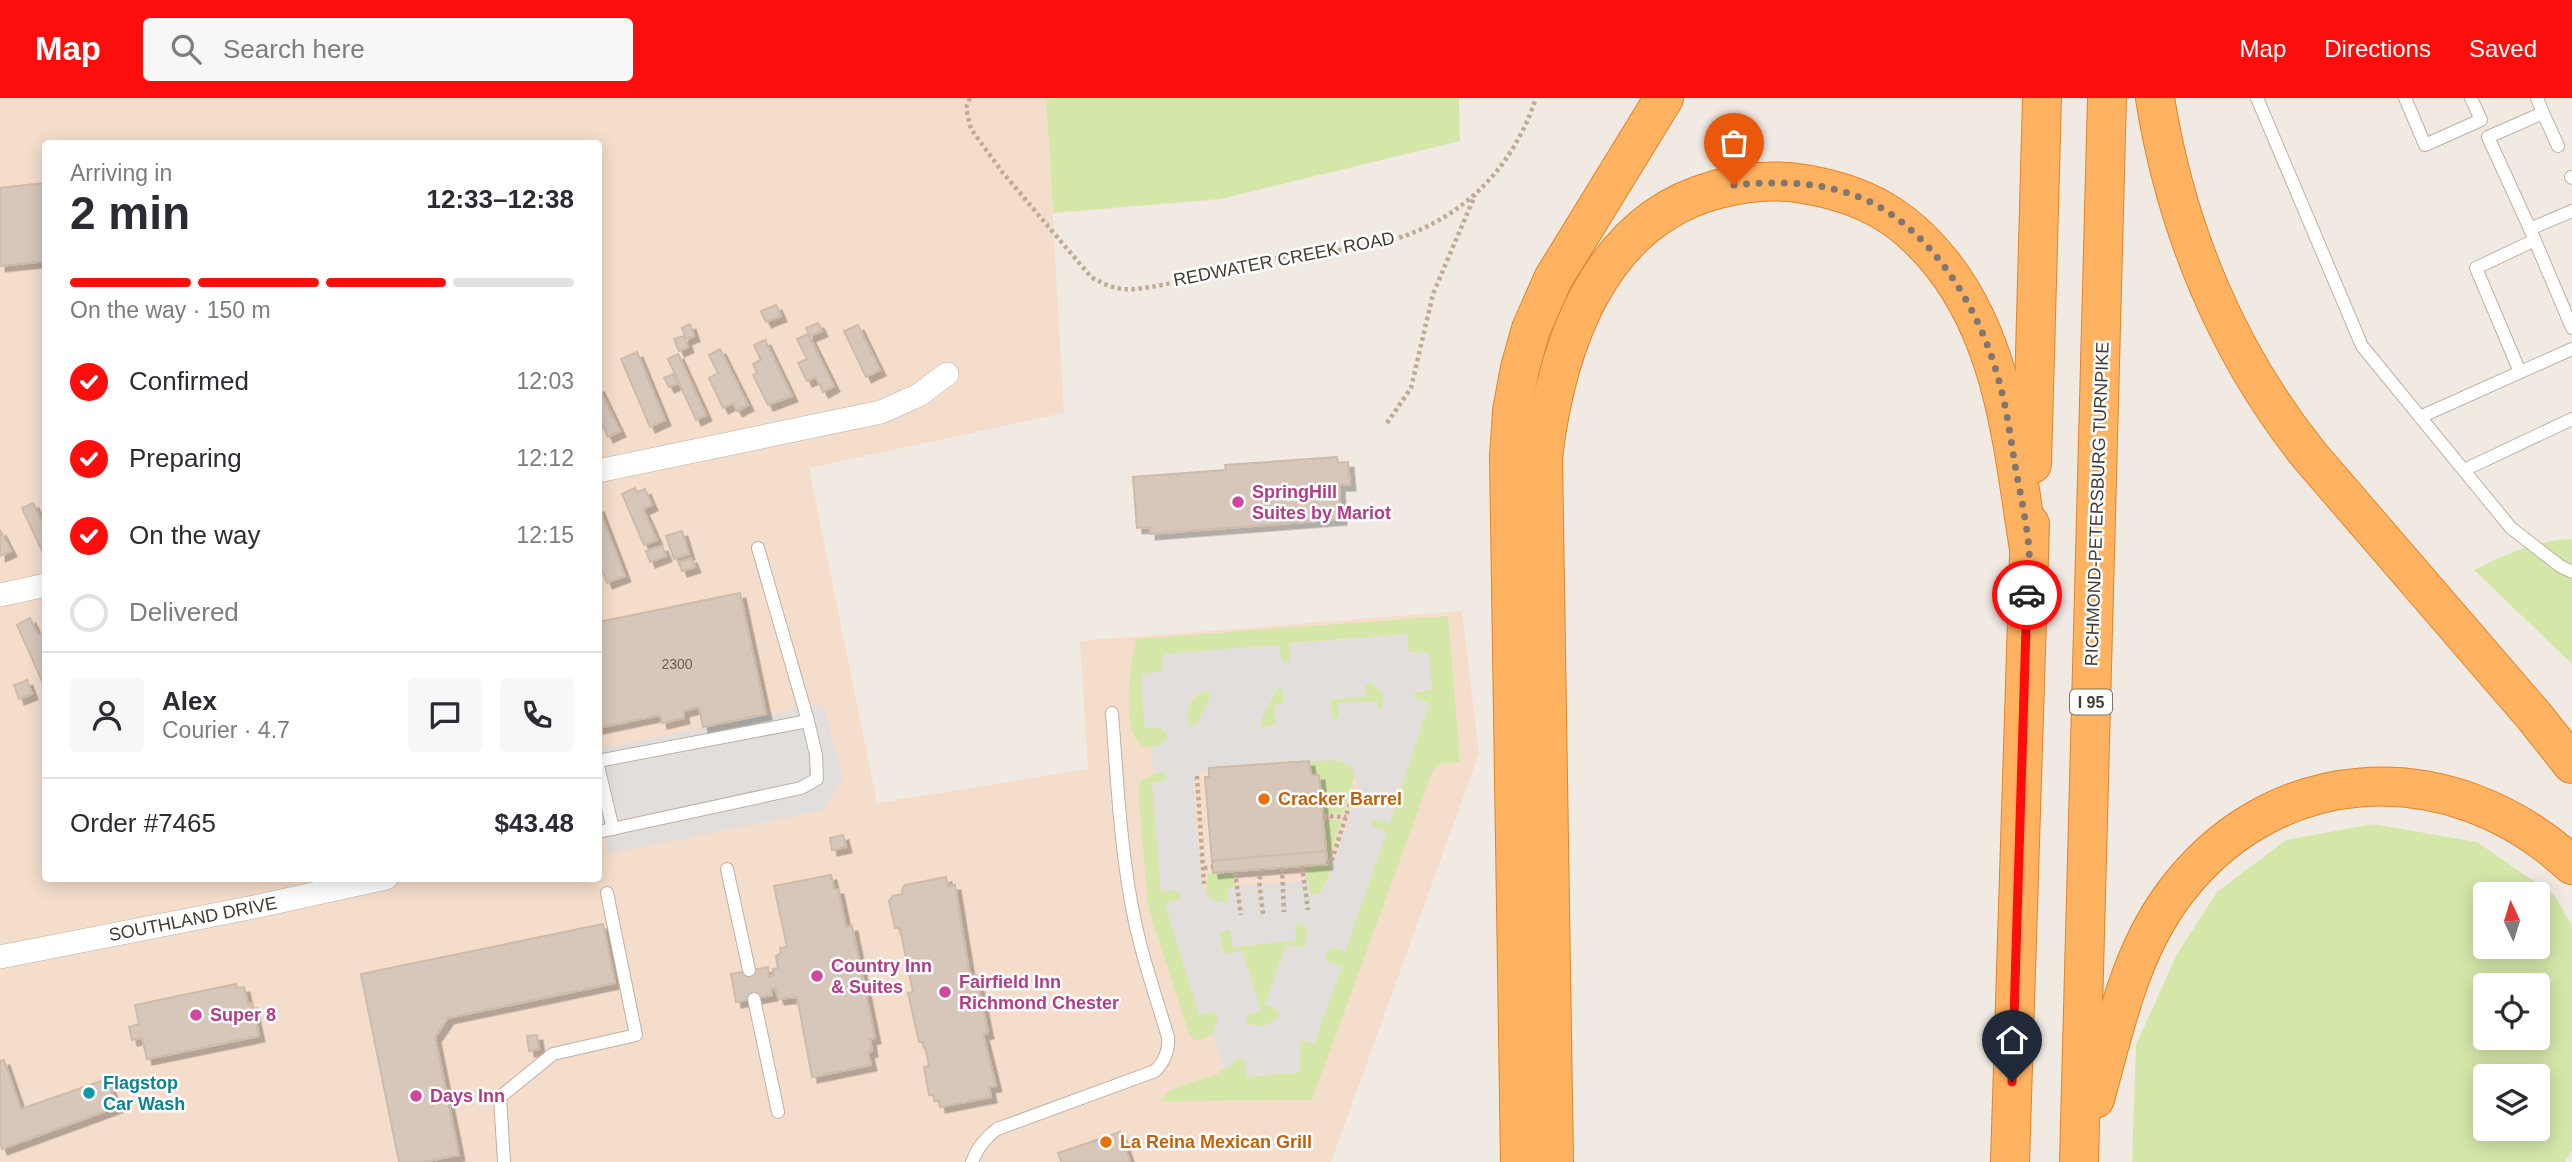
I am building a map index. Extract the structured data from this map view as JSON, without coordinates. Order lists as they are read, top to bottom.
{
  "streets": {
    "highway": ["RICHMOND-PETERSBURG TURNPIKE", "I 95"],
    "street": ["SOUTHLAND DRIVE"],
    "path": ["REDWATER CREEK ROAD"]
  },
  "places": [
    "SpringHill Suites by Mariot",
    "Cracker Barrel",
    "Country Inn & Suites",
    "Fairfield Inn Richmond Chester",
    "Super 8",
    "Flagstop Car Wash",
    "Days Inn",
    "La Reina Mexican Grill"
  ],
  "house_numbers": ["2300"],
  "north": "top",
  "page": {
    "header": "Map",
    "search": "Search here",
    "nav": ["Map", "Directions", "Saved"],
    "heading": ["2 min", "Arriving in", "12:33–12:38"],
    "panel": [
      "Alex",
      "Courier · 4.7",
      "Order #7465",
      "$43.48"
    ],
    "bar": "On the way · 150 m",
    "list": [
      ["Confirmed", "12:03"],
      ["Preparing", "12:12"],
      ["On the way", "12:15"],
      "Delivered"
    ]
  }
}
